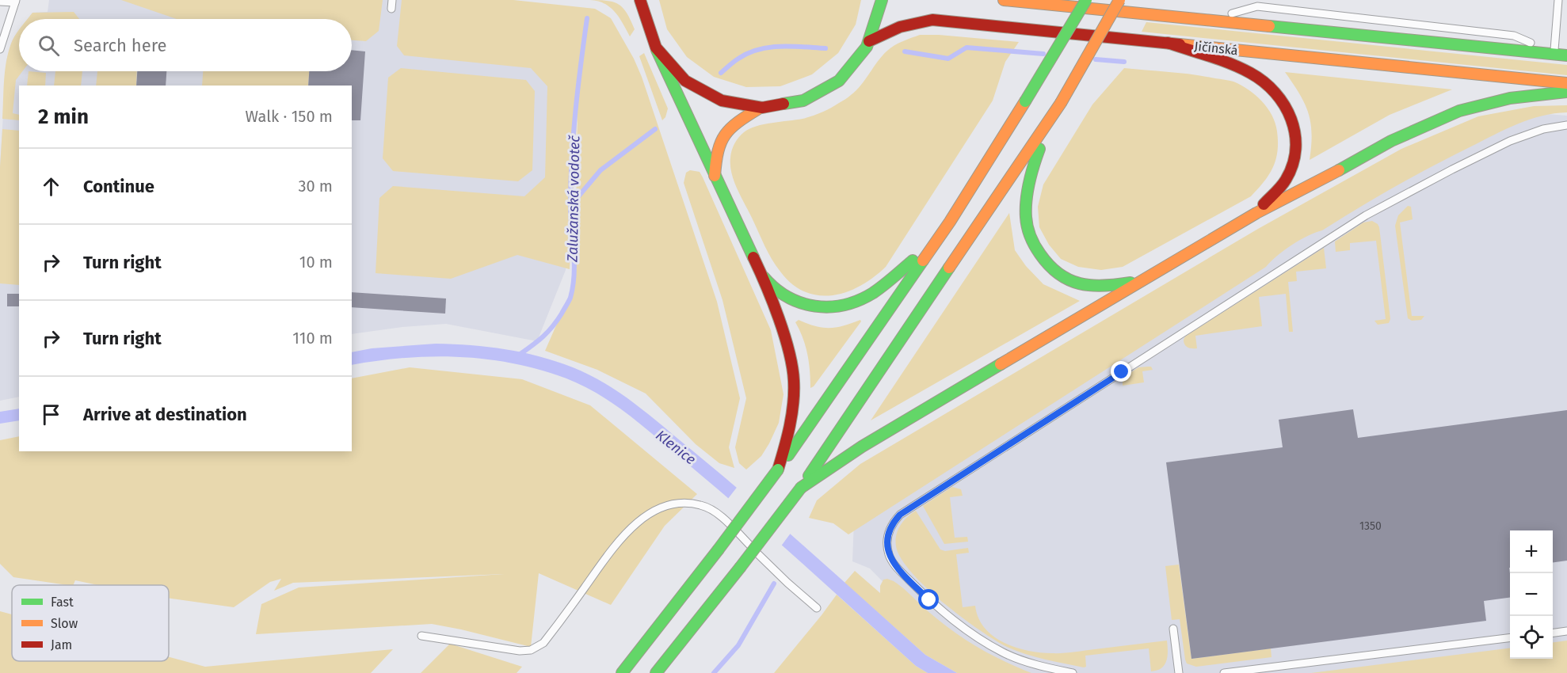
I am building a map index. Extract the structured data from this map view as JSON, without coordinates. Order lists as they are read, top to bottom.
{
  "streets": {
    "main road": ["Jičínská"]
  },
  "water": ["Zalužanská vodoteč", "Klenice"],
  "house_numbers": ["1350"],
  "legend": ["Fast", "Slow", "Jam"],
  "page": {
    "search": "Search here",
    "heading": ["2 min", "Walk · 150 m"],
    "list": [
      ["Continue", "30 m"],
      ["Turn right", "10 m"],
      ["Turn right", "110 m"],
      "Arrive at destination"
    ],
    "map_buttons": ["+", "−"]
  }
}
